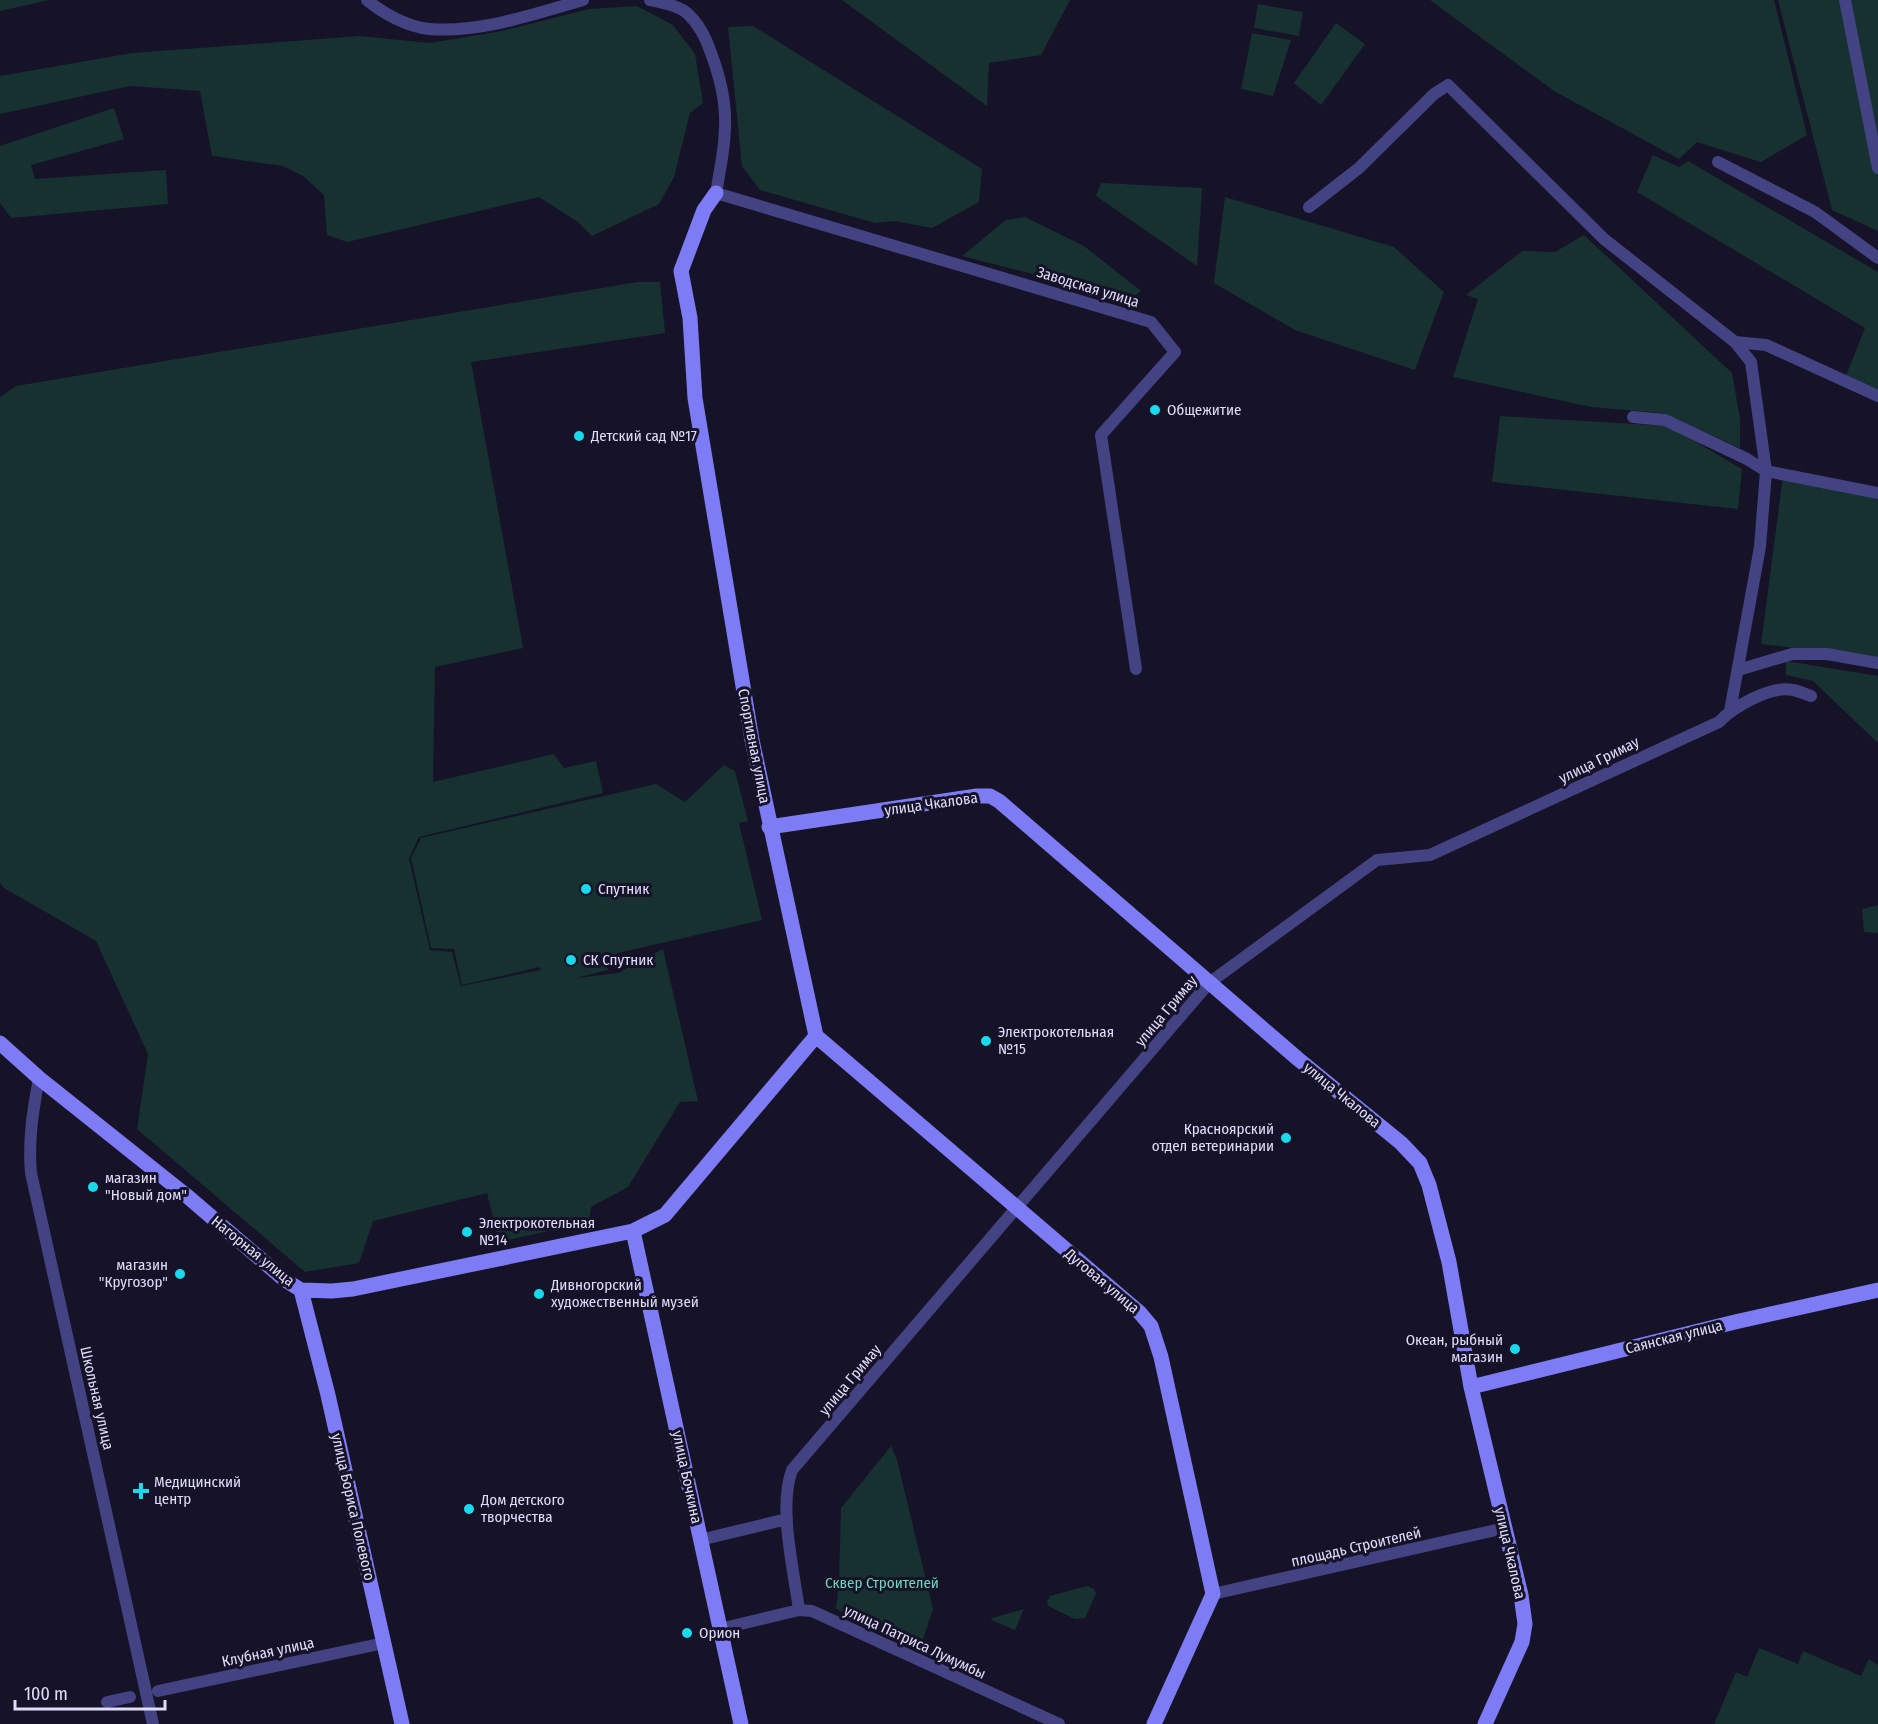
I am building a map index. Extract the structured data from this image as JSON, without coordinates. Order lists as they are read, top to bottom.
{
  "streets": {
    "main road": [
      "Спортивная улица",
      "улица Чкалова",
      "Нагорная улица",
      "Дуговая улица",
      "Саянская улица",
      "улица Бочкина",
      "улица Бориса Полевого"
    ],
    "street": [
      "Заводская улица",
      "улица Гримау",
      "Школьная улица",
      "площадь Строителей",
      "улица Патриса Лумумбы",
      "Клубная улица"
    ]
  },
  "crossings": [
    ["Заводская улица", "Спортивная улица"],
    ["Спортивная улица", "улица Чкалова"],
    ["Спортивная улица", "Дуговая улица"],
    ["улица Гримау", "улица Чкалова"],
    ["улица Гримау", "Дуговая улица"],
    ["улица Гримау", "улица Патриса Лумумбы"],
    ["улица Чкалова", "Саянская улица"],
    ["улица Чкалова", "площадь Строителей"],
    ["Нагорная улица", "Школьная улица"],
    ["Нагорная улица", "улица Бочкина"],
    ["Нагорная улица", "улица Бориса Полевого"],
    ["Дуговая улица", "площадь Строителей"],
    ["улица Бочкина", "улица Патриса Лумумбы"],
    ["улица Бориса Полевого", "Клубная улица"]
  ],
  "parks": ["Сквер Строителей"],
  "places": {
    "other": [
      "Общежитие",
      "Детский сад №17",
      "Спутник",
      "СК Спутник",
      "Электрокотельная №15",
      "Красноярский отдел ветеринарии",
      "магазин \"Новый дом\"",
      "Электрокотельная №14",
      "магазин \"Кругозор\"",
      "Дивногорский художественный музей",
      "Океан, рыбный магазин",
      "Дом детского творчества",
      "Орион"
    ],
    "health": ["Медицинский центр"]
  },
  "scale_bar": "100 m"
}
